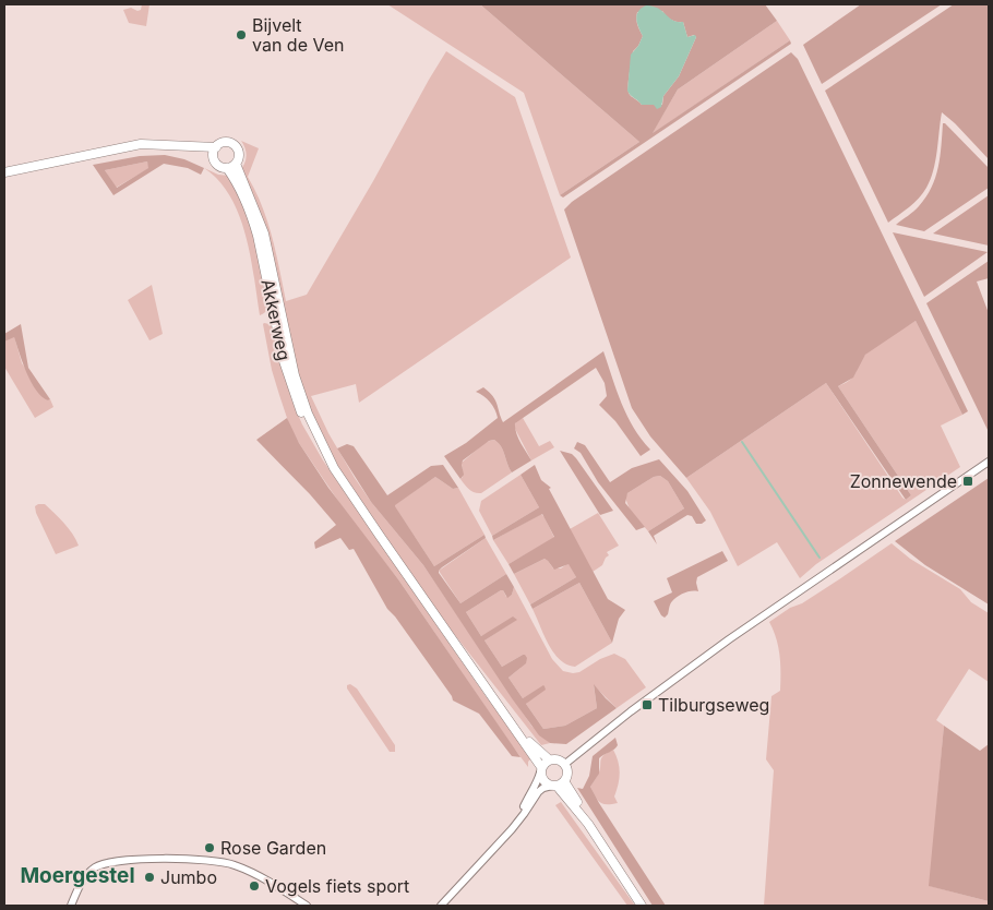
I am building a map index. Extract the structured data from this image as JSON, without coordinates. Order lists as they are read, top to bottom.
{
  "streets": {
    "main road": ["Akkerweg"]
  },
  "districts": ["Moergestel"],
  "places": {
    "other": [
      "Bijvelt van de Ven",
      "Rose Garden",
      "Jumbo",
      "Vogels fiets sport"
    ],
    "transit": ["Zonnewende", "Tilburgseweg"]
  }
}
